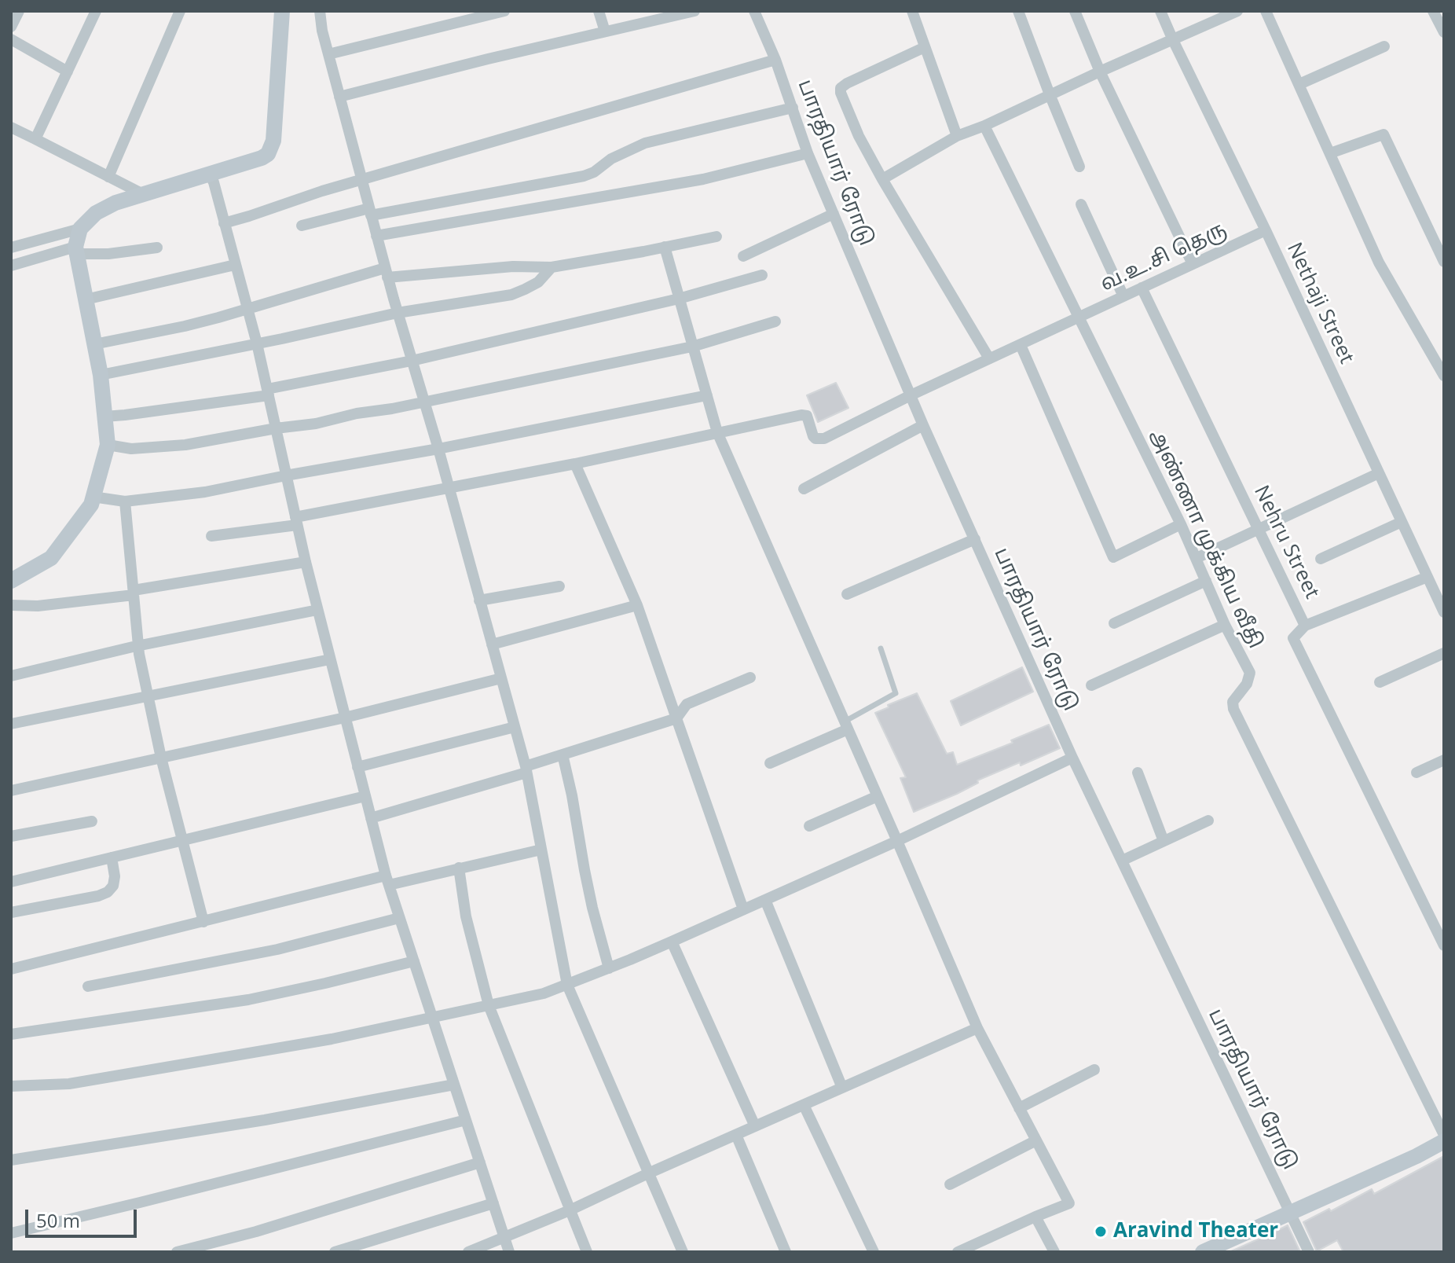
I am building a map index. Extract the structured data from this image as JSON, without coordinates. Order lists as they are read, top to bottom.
{
  "streets": {
    "street": [
      "பாரதியார் ரோடு",
      "வ.உ.சி தெரு",
      "Nethaji Street",
      "அண்ணா முக்கிய வீதி",
      "Nehru Street"
    ]
  },
  "crossings": [
    ["பாரதியார் ரோடு", "வ.உ.சி தெரு"],
    ["வ.உ.சி தெரு", "Nethaji Street"],
    ["வ.உ.சி தெரு", "அண்ணா முக்கிய வீதி"],
    ["வ.உ.சி தெரு", "Nehru Street"]
  ],
  "places": ["Aravind Theater"],
  "scale_bar": "50 m"
}
